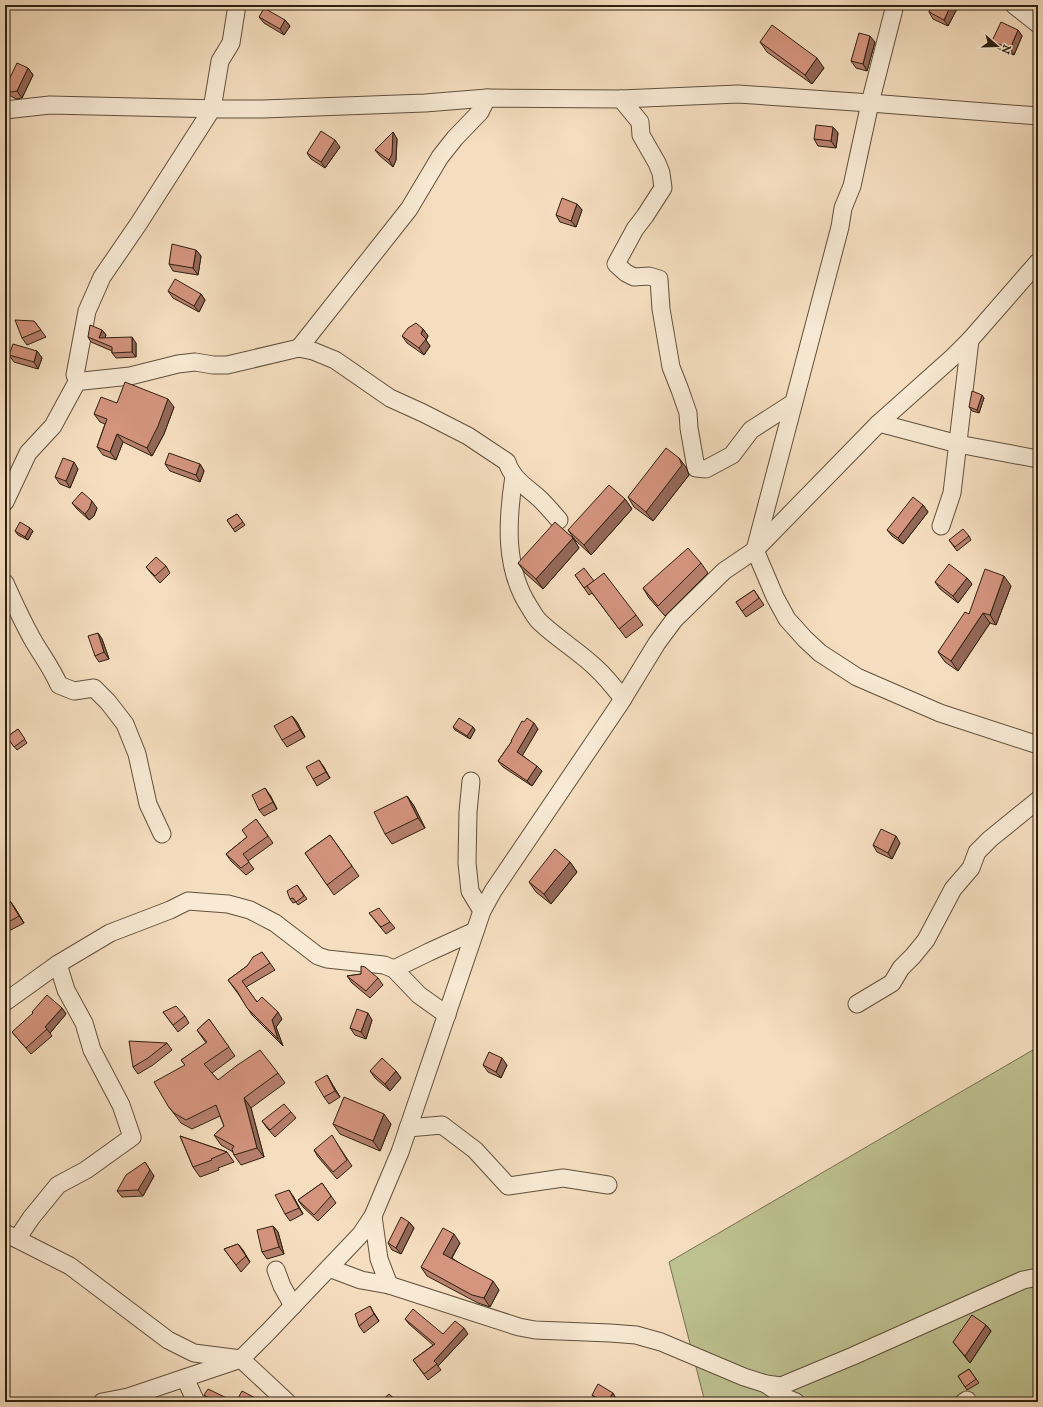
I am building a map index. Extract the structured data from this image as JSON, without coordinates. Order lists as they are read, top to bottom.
{
  "north": "right"
}
